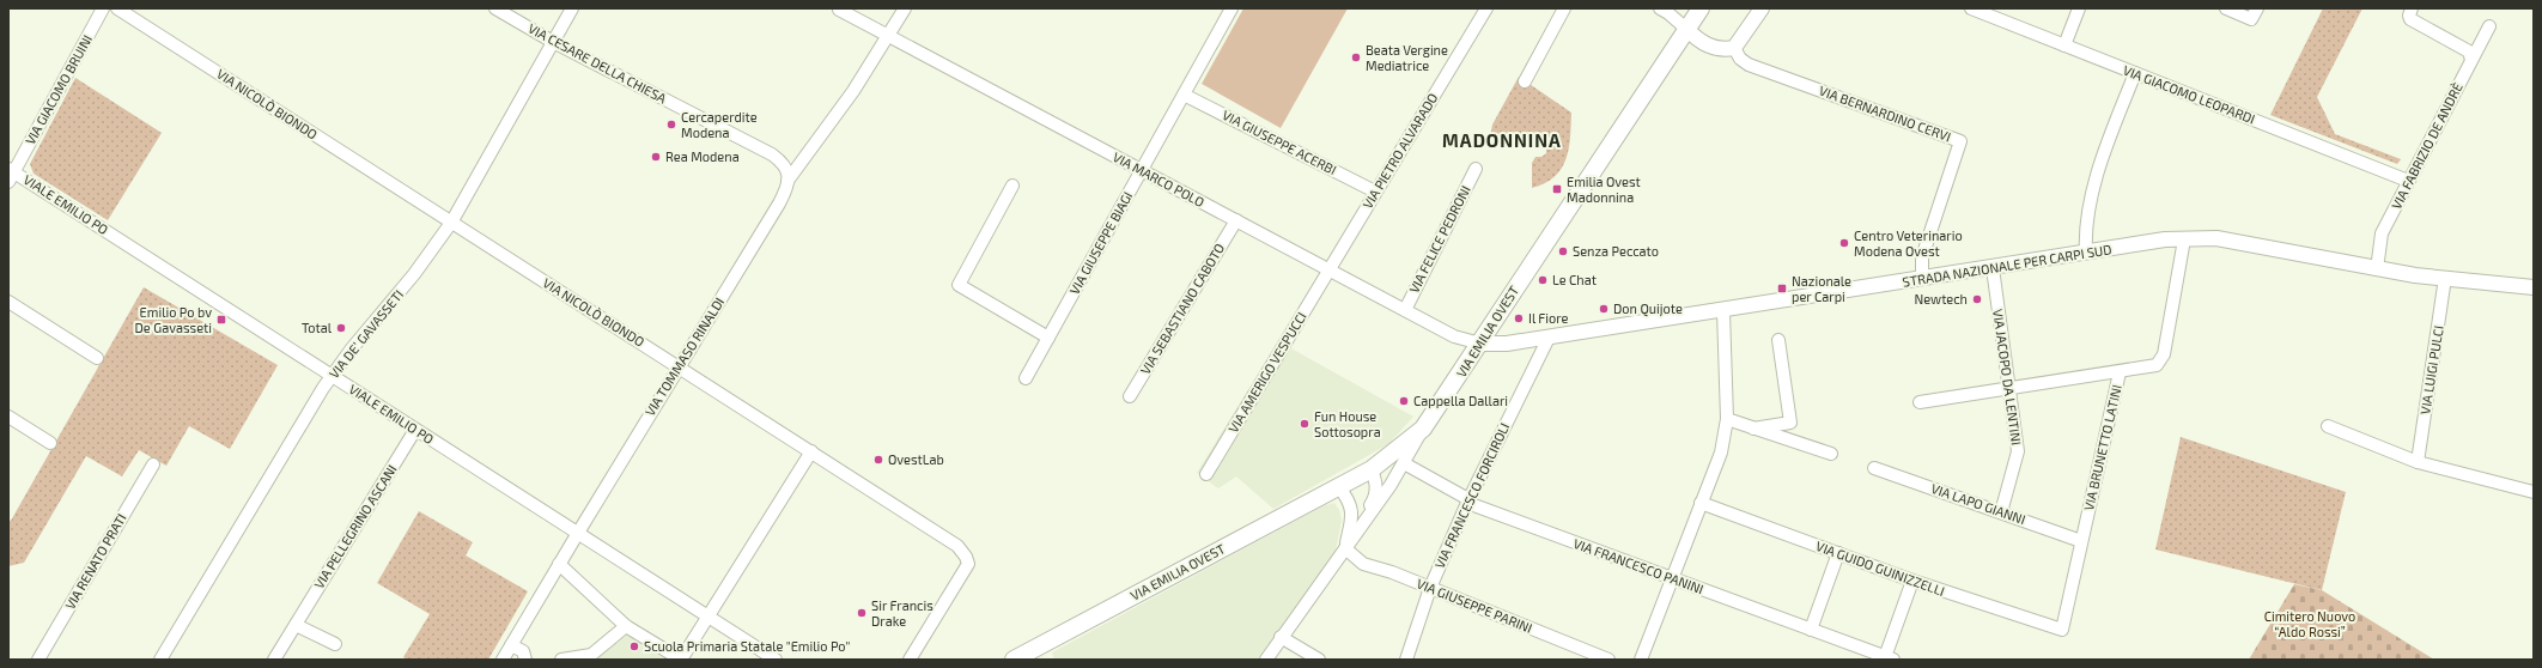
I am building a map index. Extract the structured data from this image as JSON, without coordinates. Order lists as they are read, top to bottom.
{
  "streets": {
    "main road": ["VIA EMILIA OVEST"],
    "street": [
      "VIA CESARE DELLA CHIESA",
      "VIA GIACOMO BRUINI",
      "VIA GIACOMO LEOPARDI",
      "VIA NICOLÒ BIONDO",
      "VIA BERNARDINO CERVI",
      "VIA GIUSEPPE ACERBI",
      "VIA FABRIZIO DE ANDRÈ",
      "VIA PIETRO ALVARADO",
      "VIA MARCO POLO",
      "VIALE EMILIO PO",
      "VIA FELICE PEDRONI",
      "VIA GIUSEPPE BIAGI",
      "STRADA NAZIONALE PER CARPI SUD",
      "VIA SEBASTIANO CABOTO",
      "VIA DE’ GAVASSETI",
      "VIA TOMMASO RINALDI",
      "VIA LUIGI PULCI",
      "VIA AMERIGO VESPUCCI",
      "VIA JACOPO DA LENTINI",
      "VIA BRUNETTO LATINI",
      "VIA FRANCESCO FORCIROLI",
      "VIA LAPO GIANNI",
      "VIA PELLEGRINO ASCANI",
      "VIA RENATO PRATI",
      "VIA FRANCESCO PANINI",
      "VIA GUIDO GUINIZZELLI",
      "VIA GIUSEPPE PARINI"
    ]
  },
  "crossings": [
    ["VIA CESARE DELLA CHIESA", "VIA DE’ GAVASSETI"],
    ["VIA CESARE DELLA CHIESA", "VIA TOMMASO RINALDI"],
    ["VIA GIACOMO BRUINI", "VIALE EMILIO PO"],
    ["VIA GIACOMO LEOPARDI", "VIA FABRIZIO DE ANDRÈ"],
    ["VIA NICOLÒ BIONDO", "VIA DE’ GAVASSETI"],
    ["VIA NICOLÒ BIONDO", "VIA TOMMASO RINALDI"],
    ["VIA BERNARDINO CERVI", "STRADA NAZIONALE PER CARPI SUD"],
    ["VIA GIUSEPPE ACERBI", "VIA PIETRO ALVARADO"],
    ["VIA GIUSEPPE ACERBI", "VIA GIUSEPPE BIAGI"],
    ["VIA FABRIZIO DE ANDRÈ", "STRADA NAZIONALE PER CARPI SUD"],
    ["VIA PIETRO ALVARADO", "VIA MARCO POLO"],
    ["VIA PIETRO ALVARADO", "VIA AMERIGO VESPUCCI"],
    ["VIA MARCO POLO", "VIA FELICE PEDRONI"],
    ["VIA MARCO POLO", "VIA GIUSEPPE BIAGI"],
    ["VIA MARCO POLO", "STRADA NAZIONALE PER CARPI SUD"],
    ["VIA MARCO POLO", "VIA SEBASTIANO CABOTO"],
    ["VIA MARCO POLO", "VIA EMILIA OVEST"],
    ["VIA MARCO POLO", "VIA TOMMASO RINALDI"],
    ["VIA MARCO POLO", "VIA AMERIGO VESPUCCI"],
    ["VIALE EMILIO PO", "VIA DE’ GAVASSETI"],
    ["VIALE EMILIO PO", "VIA TOMMASO RINALDI"],
    ["VIALE EMILIO PO", "VIA PELLEGRINO ASCANI"],
    ["STRADA NAZIONALE PER CARPI SUD", "VIA EMILIA OVEST"],
    ["STRADA NAZIONALE PER CARPI SUD", "VIA LUIGI PULCI"],
    ["STRADA NAZIONALE PER CARPI SUD", "VIA JACOPO DA LENTINI"],
    ["STRADA NAZIONALE PER CARPI SUD", "VIA BRUNETTO LATINI"],
    ["STRADA NAZIONALE PER CARPI SUD", "VIA FRANCESCO FORCIROLI"],
    ["VIA JACOPO DA LENTINI", "VIA LAPO GIANNI"],
    ["VIA BRUNETTO LATINI", "VIA LAPO GIANNI"],
    ["VIA BRUNETTO LATINI", "VIA GUIDO GUINIZZELLI"],
    ["VIA FRANCESCO FORCIROLI", "VIA FRANCESCO PANINI"],
    ["VIA FRANCESCO FORCIROLI", "VIA GIUSEPPE PARINI"],
    ["VIA FRANCESCO PANINI", "VIA GUIDO GUINIZZELLI"]
  ],
  "districts": ["MADONNINA"],
  "parks": ["Cimitero Nuovo “Aldo Rossi”"],
  "places": {
    "other": [
      "Beata Vergine Mediatrice",
      "Cercaperdite Modena",
      "Rea Modena",
      "Centro Veterinario Modena Ovest",
      "Senza Peccato",
      "Le Chat",
      "Newtech",
      "Don Quijote",
      "Il Fiore",
      "Total",
      "Cappella Dallari",
      "Fun House Sottosopra",
      "OvestLab",
      "Sir Francis Drake",
      "Scuola Primaria Statale \"Emilio Po\""
    ],
    "transit": ["Emilia Ovest Madonnina", "Nazionale per Carpi", "Emilio Po bv De Gavasseti"]
  }
}
